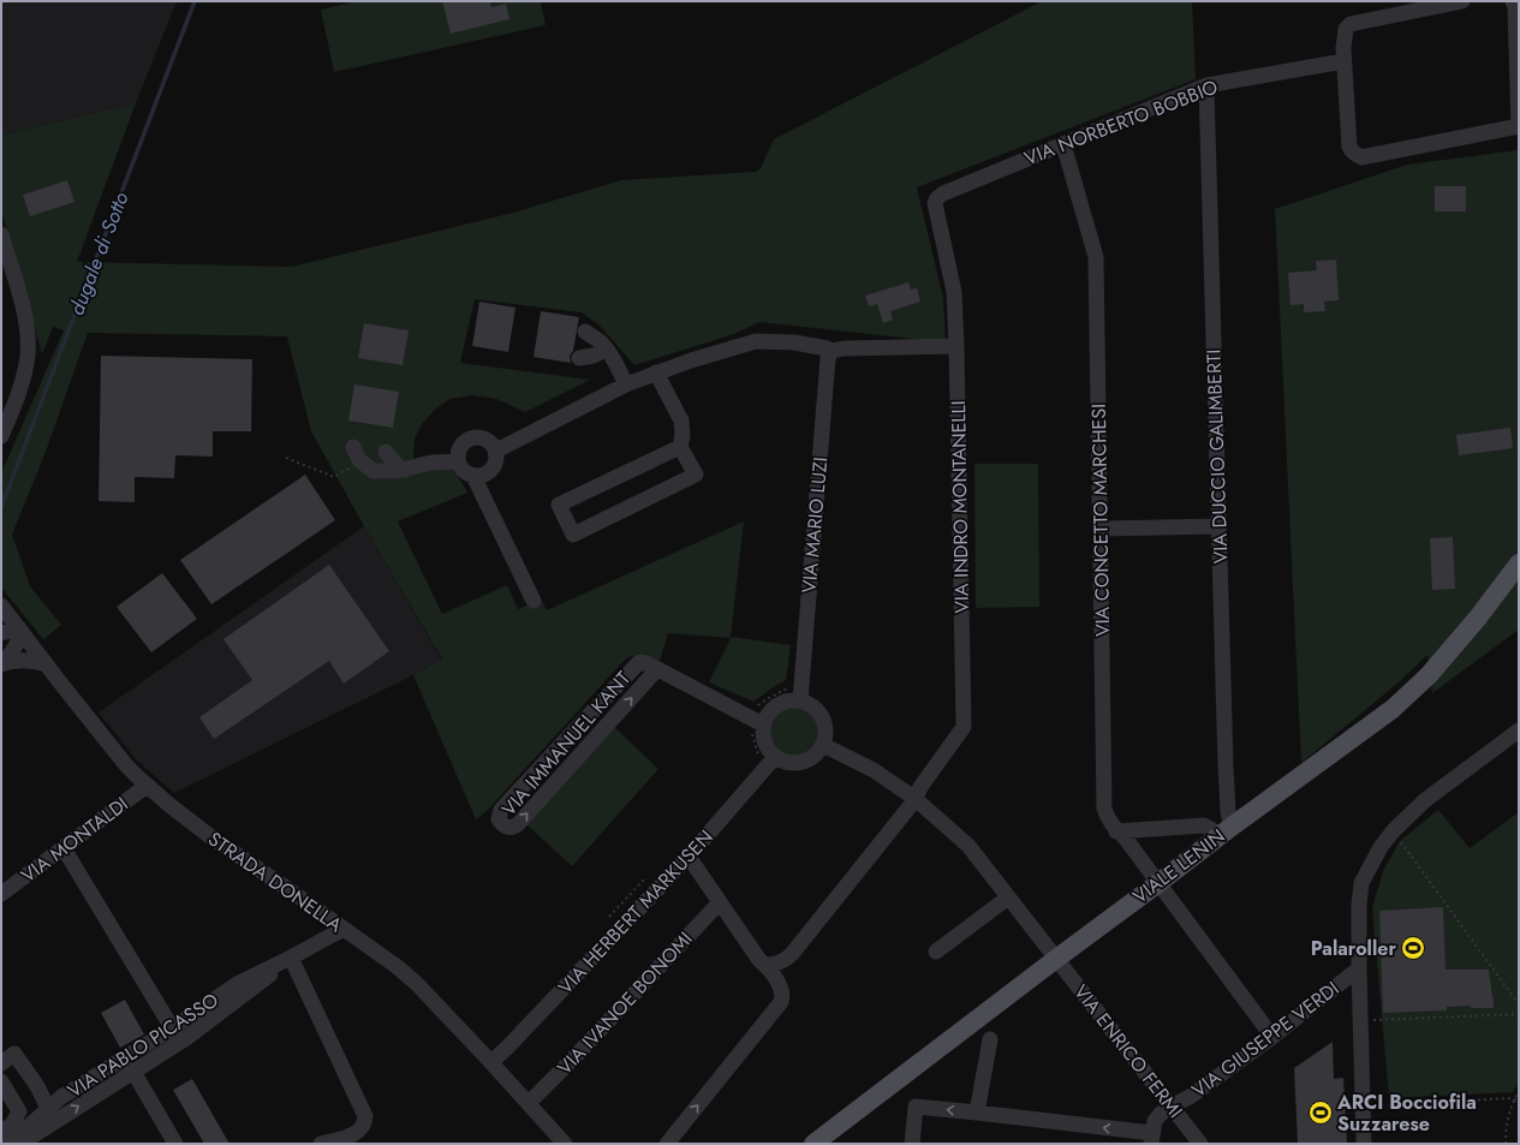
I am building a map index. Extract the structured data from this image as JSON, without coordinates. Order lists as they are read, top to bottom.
{
  "streets": {
    "main road": ["VIALE LENIN"],
    "street": [
      "VIA NORBERTO BOBBIO",
      "VIA DUCCIO GALIMBERTI",
      "VIA INDRO MONTANELLI",
      "VIA CONCETTO MARCHESI",
      "VIA MARIO LUZI",
      "VIA IMMANUEL KANT",
      "VIA MONTALDI",
      "STRADA DONELLA",
      "VIA HERBERT MARKUSEN",
      "VIA IVANOE BONOMI",
      "VIA GIUSEPPE VERDI",
      "VIA PABLO PICASSO",
      "VIA ENRICO FERMI"
    ]
  },
  "crossings": [
    ["VIA NORBERTO BOBBIO", "VIA DUCCIO GALIMBERTI"],
    ["VIA NORBERTO BOBBIO", "VIA INDRO MONTANELLI"],
    ["VIA NORBERTO BOBBIO", "VIA CONCETTO MARCHESI"],
    ["VIA DUCCIO GALIMBERTI", "VIALE LENIN"],
    ["VIA INDRO MONTANELLI", "VIA ENRICO FERMI"],
    ["VIA CONCETTO MARCHESI", "VIALE LENIN"],
    ["VIA CONCETTO MARCHESI", "VIA GIUSEPPE VERDI"],
    ["VIA MARIO LUZI", "VIA IMMANUEL KANT"],
    ["VIA MARIO LUZI", "VIA HERBERT MARKUSEN"],
    ["VIA MARIO LUZI", "VIA ENRICO FERMI"],
    ["VIA IMMANUEL KANT", "VIA HERBERT MARKUSEN"],
    ["VIA IMMANUEL KANT", "VIA ENRICO FERMI"],
    ["VIA MONTALDI", "STRADA DONELLA"],
    ["VIALE LENIN", "VIA ENRICO FERMI"],
    ["STRADA DONELLA", "VIA HERBERT MARKUSEN"],
    ["STRADA DONELLA", "VIA IVANOE BONOMI"],
    ["STRADA DONELLA", "VIA PABLO PICASSO"],
    ["VIA HERBERT MARKUSEN", "VIA ENRICO FERMI"],
    ["VIA GIUSEPPE VERDI", "VIA ENRICO FERMI"]
  ],
  "water": ["dugale di Sotto"],
  "places": {
    "sports": ["Palaroller", "ARCI Bocciofila Suzzarese"]
  }
}
